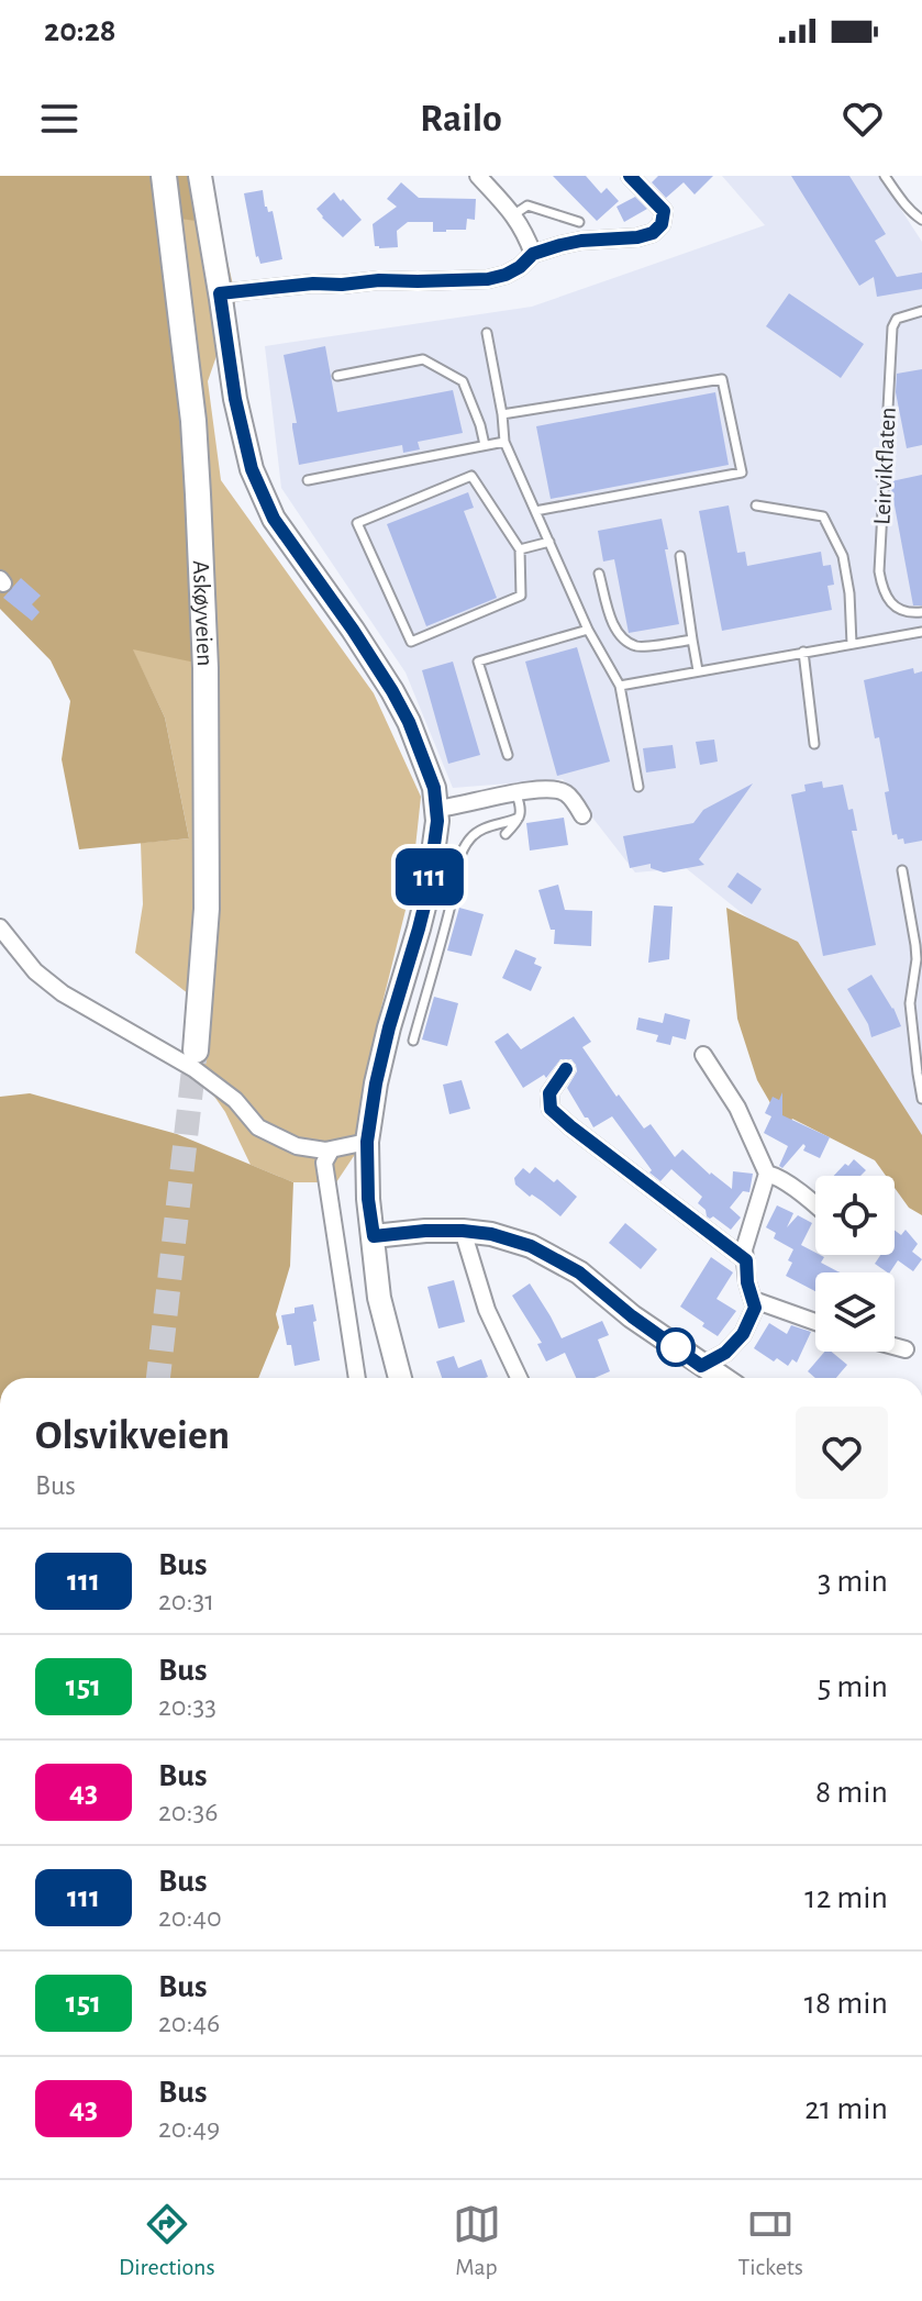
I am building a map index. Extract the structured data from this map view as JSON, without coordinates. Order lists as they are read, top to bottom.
{
  "streets": {
    "main road": ["Askøyveien"],
    "lane": ["Leirvikflaten"]
  },
  "lines": ["bus line 111"],
  "page": {
    "status": "20:28",
    "header": "Railo",
    "on_map": "111",
    "heading": ["Olsvikveien", "Bus"],
    "list": [
      {
        "mark": "111",
        "name": "Bus",
        "note": "20:31",
        "value": "3 min"
      },
      {
        "mark": "151",
        "name": "Bus",
        "note": "20:33",
        "value": "5 min"
      },
      {
        "mark": "43",
        "name": "Bus",
        "note": "20:36",
        "value": "8 min"
      },
      {
        "mark": "111",
        "name": "Bus",
        "note": "20:40",
        "value": "12 min"
      },
      {
        "mark": "151",
        "name": "Bus",
        "note": "20:46",
        "value": "18 min"
      },
      {
        "mark": "43",
        "name": "Bus",
        "note": "20:49",
        "value": "21 min"
      }
    ],
    "tabs": ["Directions", "Map", "Tickets"]
  }
}
